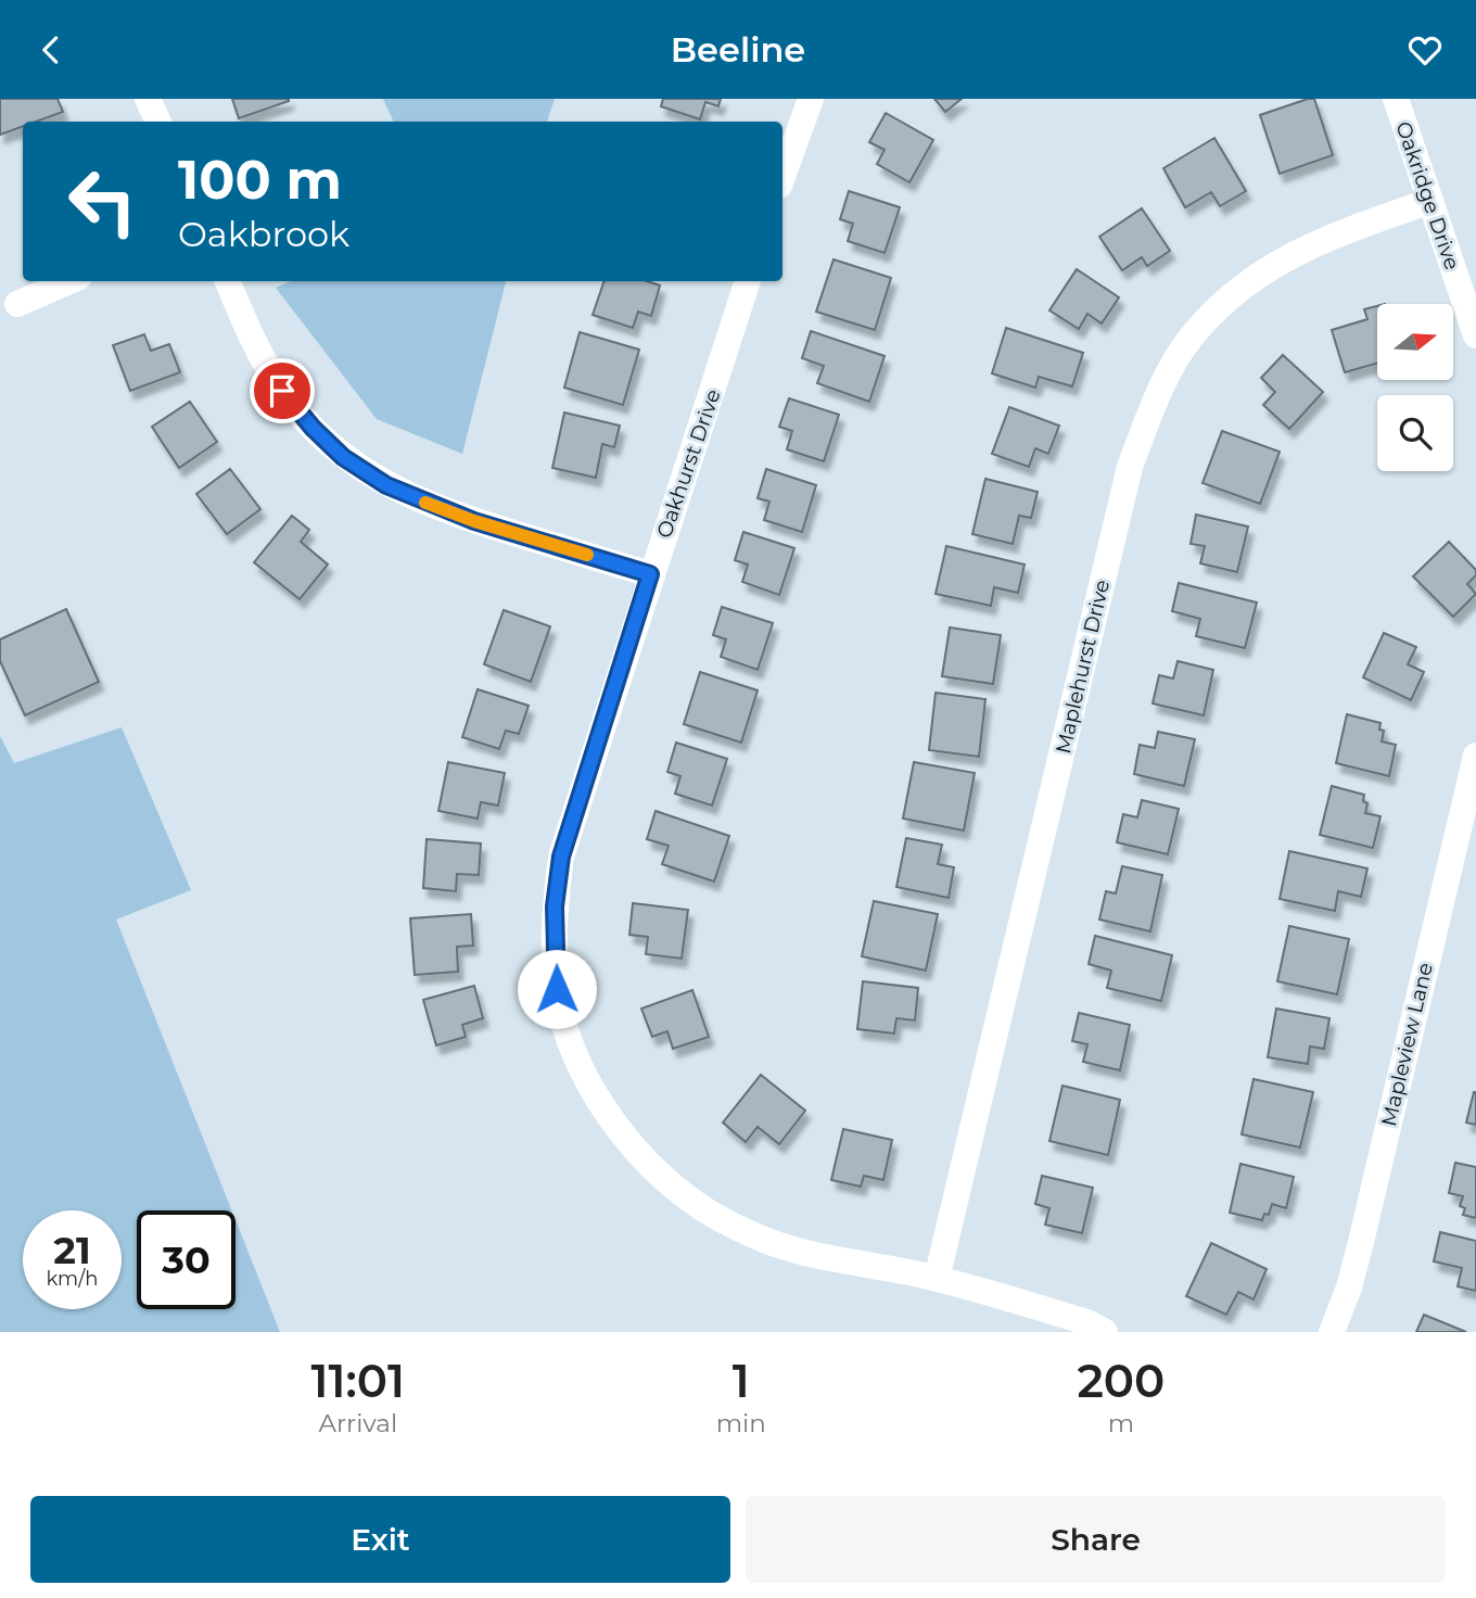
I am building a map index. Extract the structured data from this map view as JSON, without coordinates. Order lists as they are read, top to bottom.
{
  "streets": {
    "street": [
      "Oakridge Drive",
      "Oakhurst Drive",
      "Maplehurst Drive",
      "Mapleview Lane"
    ]
  },
  "crossings": [
    ["Oakridge Drive", "Maplehurst Drive"],
    ["Oakhurst Drive", "Maplehurst Drive"]
  ],
  "north": "right",
  "page": {
    "header": "Beeline",
    "turn": ["100 m", "Oakbrook"],
    "speed": "21 km/h",
    "limit": "30",
    "eta": [
      "11:01",
      "Arrival",
      "1",
      "min",
      "200",
      "m"
    ],
    "buttons": ["Exit", "Share"]
  }
}
